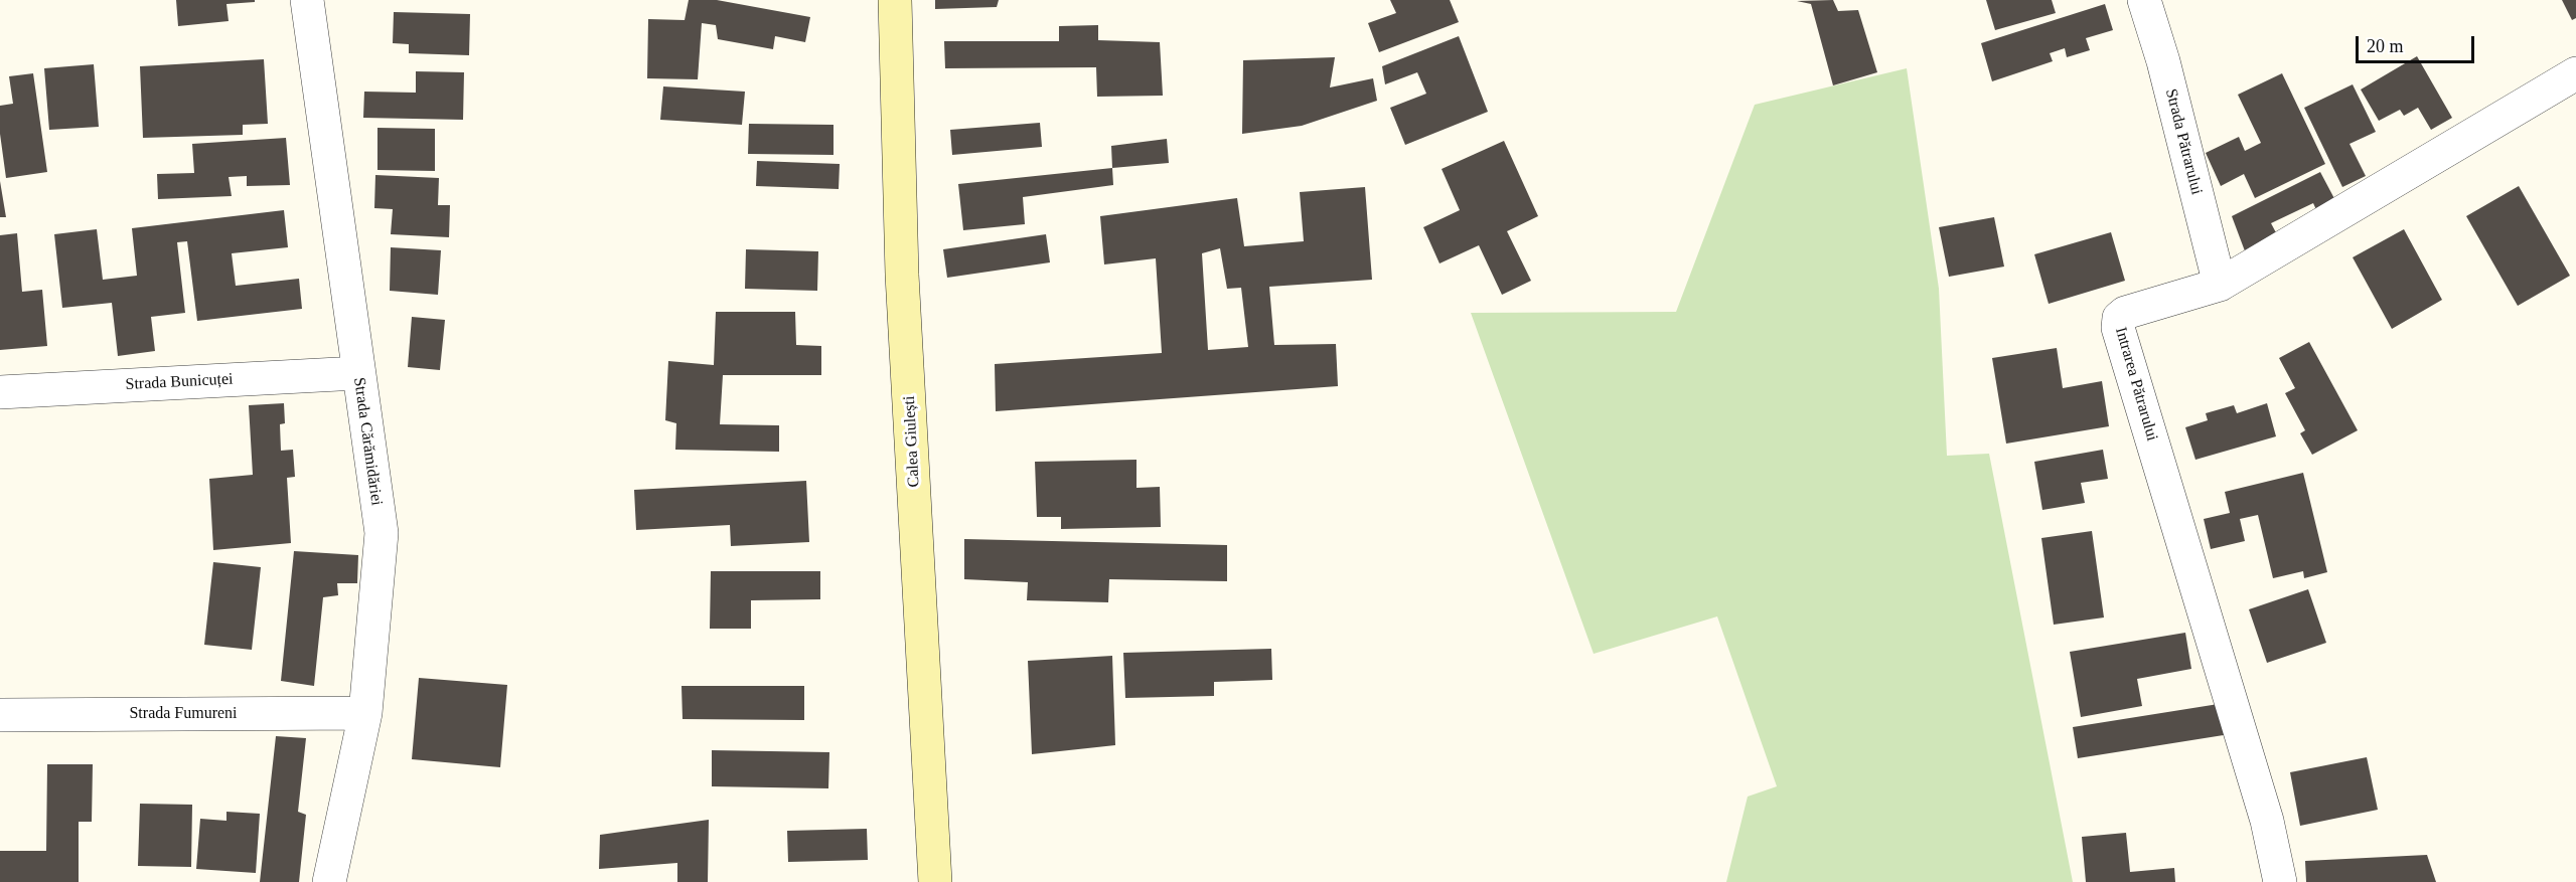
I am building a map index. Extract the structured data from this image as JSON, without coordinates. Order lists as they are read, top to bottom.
{
  "streets": {
    "main road": ["Calea Giulești"],
    "street": [
      "Strada Pătrarului",
      "Strada Bunicuței",
      "Intrarea Pătrarului",
      "Strada Cărămidăriei",
      "Strada Fumureni"
    ]
  },
  "crossings": [
    ["Strada Pătrarului", "Intrarea Pătrarului"],
    ["Strada Bunicuței", "Strada Cărămidăriei"],
    ["Strada Cărămidăriei", "Strada Fumureni"]
  ],
  "scale_bar": "20 m"
}
